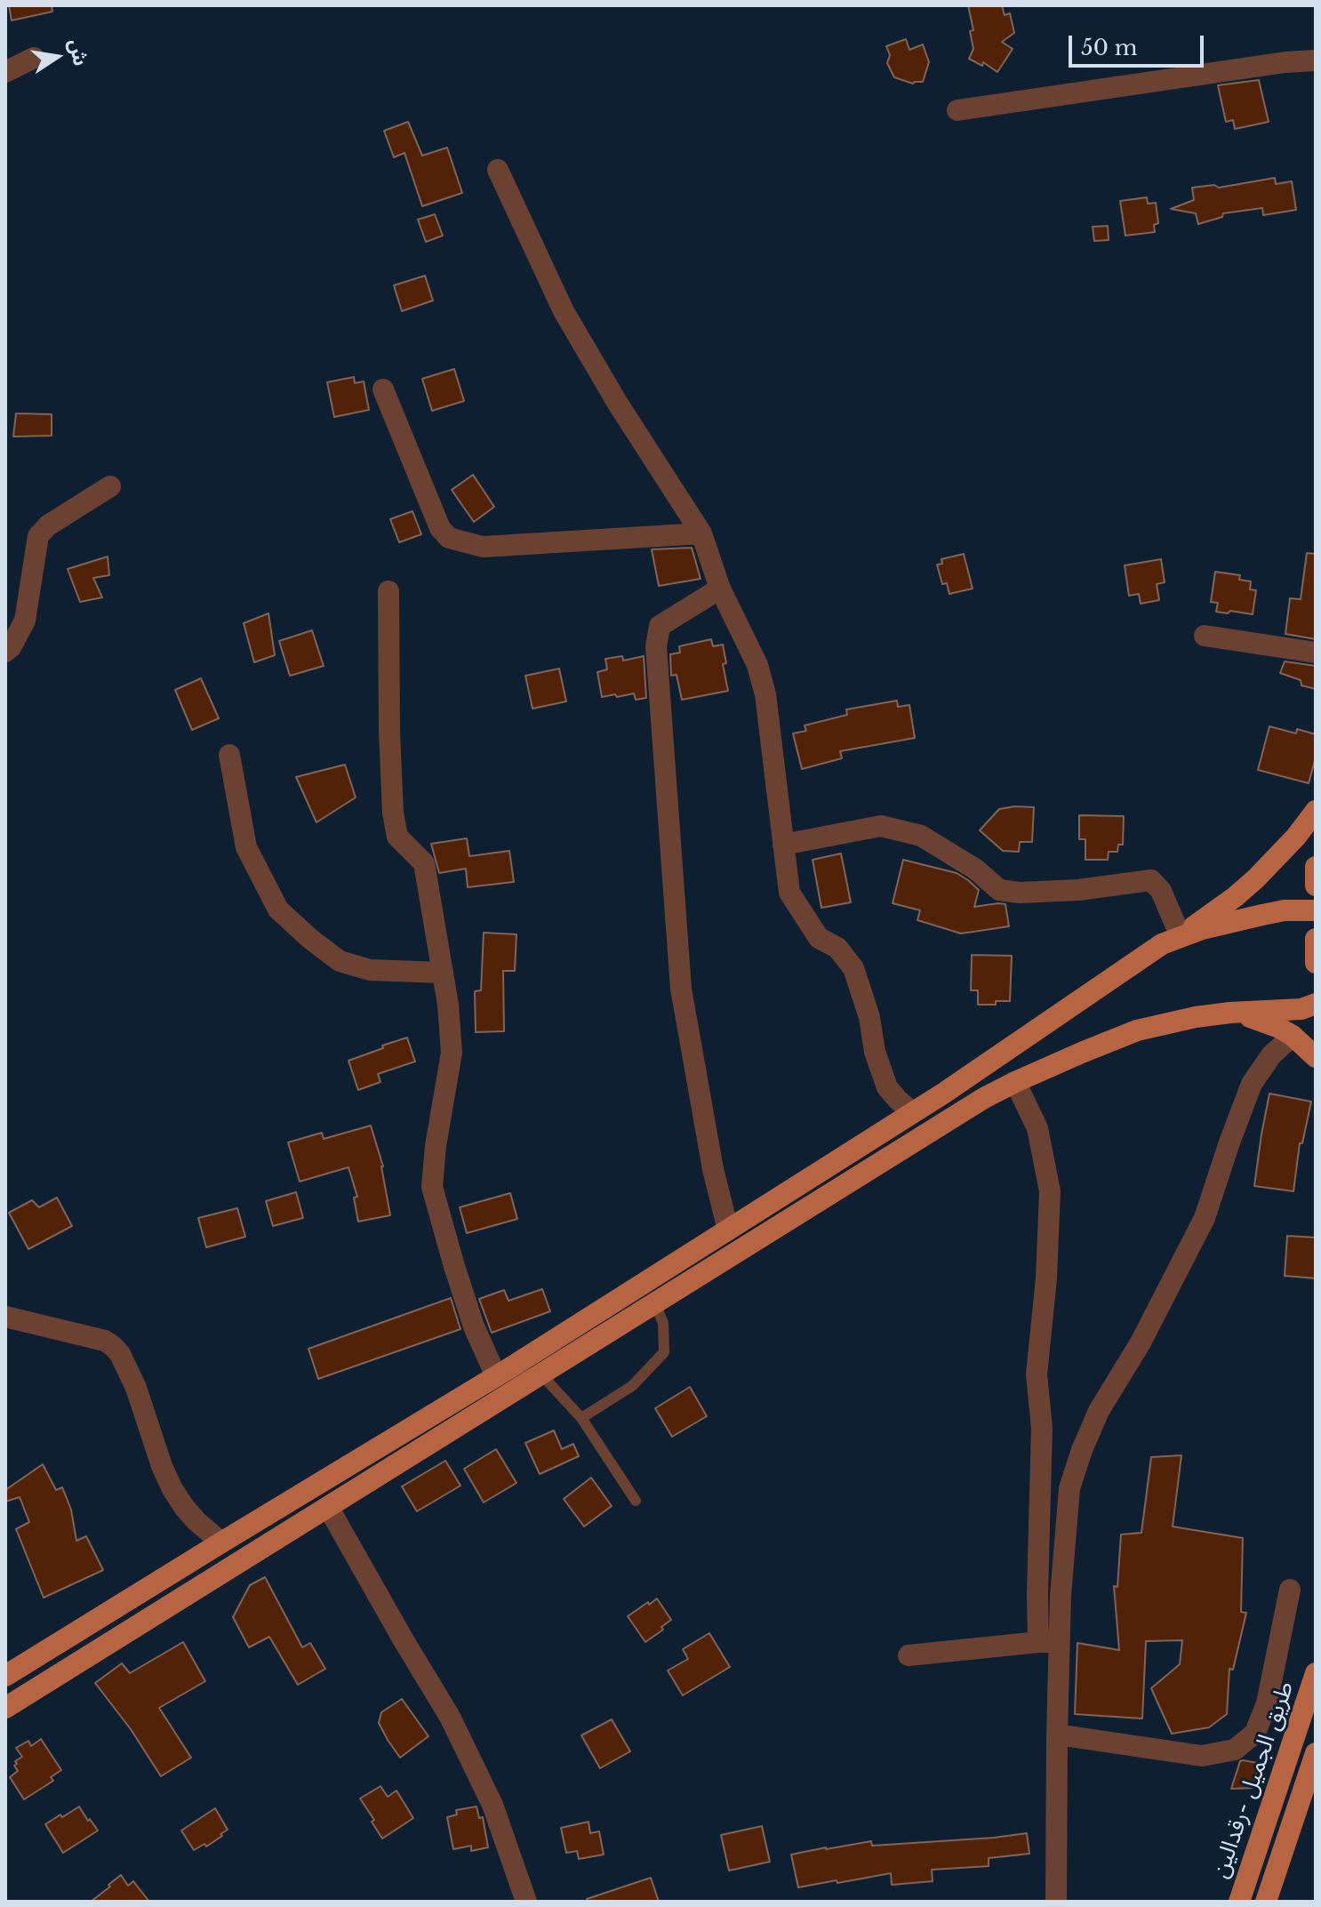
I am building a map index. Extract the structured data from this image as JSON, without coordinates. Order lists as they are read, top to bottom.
{
  "streets": {
    "main road": ["طريق الجميل -رقدالين"]
  },
  "scale_bar": "50 m",
  "north": "right"
}
